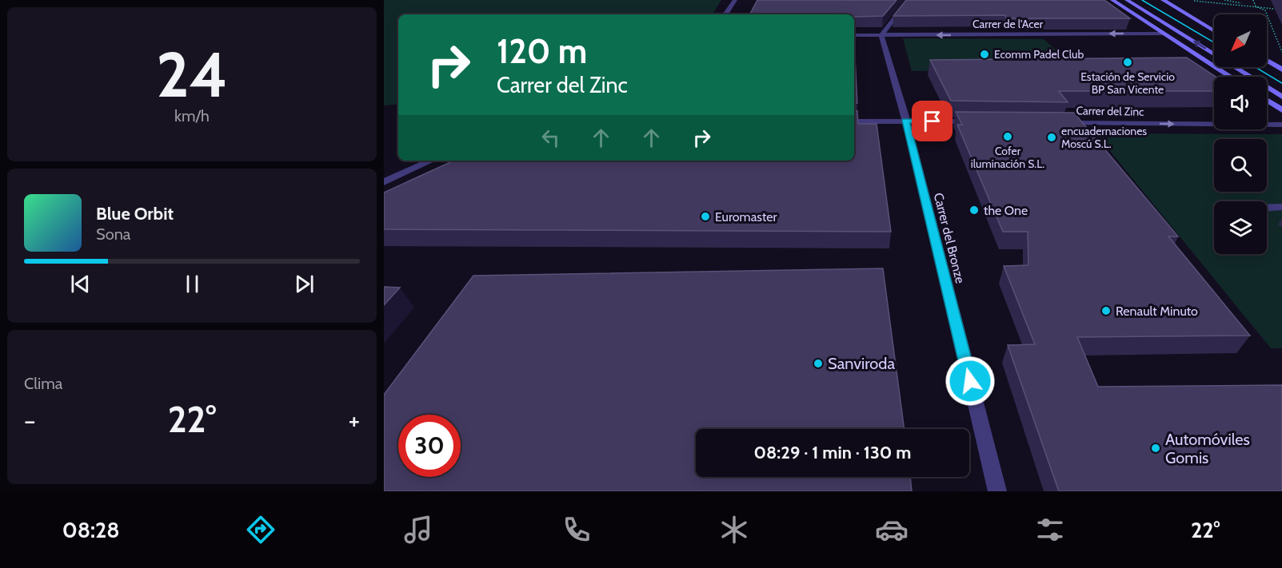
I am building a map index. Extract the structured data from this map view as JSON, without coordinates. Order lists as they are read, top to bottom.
{
  "streets": {
    "street": ["Carrer de l'Acer", "Carrer del Zinc", "Carrer del Bronze"]
  },
  "crossings": [
    ["Carrer de l'Acer", "Carrer del Bronze"]
  ],
  "one_way": ["Carrer del Zinc"],
  "places": [
    "Ecomm Padel Club",
    "Estación de Servicio BP San Vicente",
    "Cofer iluminación S.L.",
    "encuadernaciones Moscú S.L.",
    "the One",
    "Euromaster",
    "Renault Minuto",
    "Sanviroda",
    "Automóviles Gomis"
  ],
  "north": "bottom left",
  "page": {
    "tile": [
      ["24", "km/h"],
      "Clima"
    ],
    "turn": ["120 m", "Carrer del Zinc"],
    "song": ["Blue Orbit", "Sona"],
    "heat": ["−", "22°", "+"],
    "limit": "30",
    "trip": "08:29 · 1 min · 130 m",
    "tabs": ["08:28", "22°"]
  }
}
